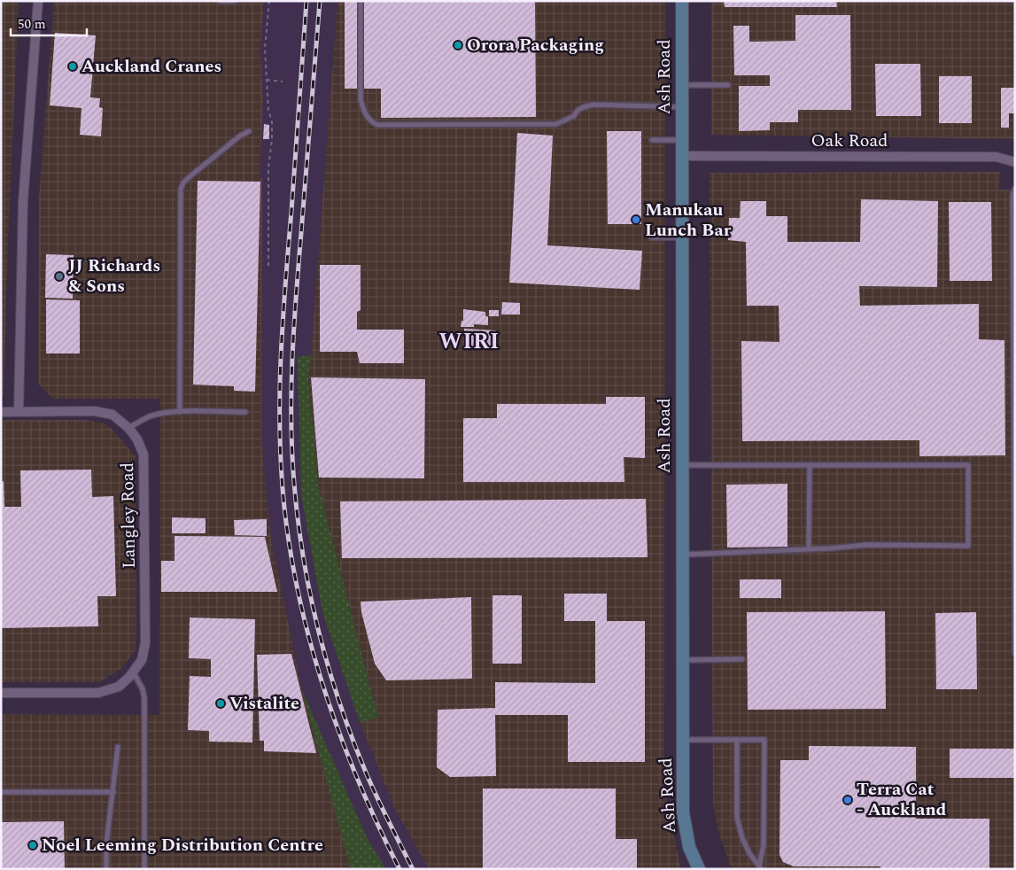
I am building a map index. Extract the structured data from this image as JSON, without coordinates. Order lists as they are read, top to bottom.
{
  "streets": {
    "main road": ["Ash Road"],
    "street": ["Oak Road", "Langley Road"]
  },
  "crossings": [
    ["Ash Road", "Oak Road"]
  ],
  "districts": ["WIRI"],
  "places": [
    "Orora Packaging",
    "Auckland Cranes",
    "Manukau Lunch Bar",
    "JJ Richards & Sons",
    "Vistalite",
    "Terra Cat - Auckland",
    "Noel Leeming Distribution Centre"
  ],
  "scale_bar": "50 m"
}
